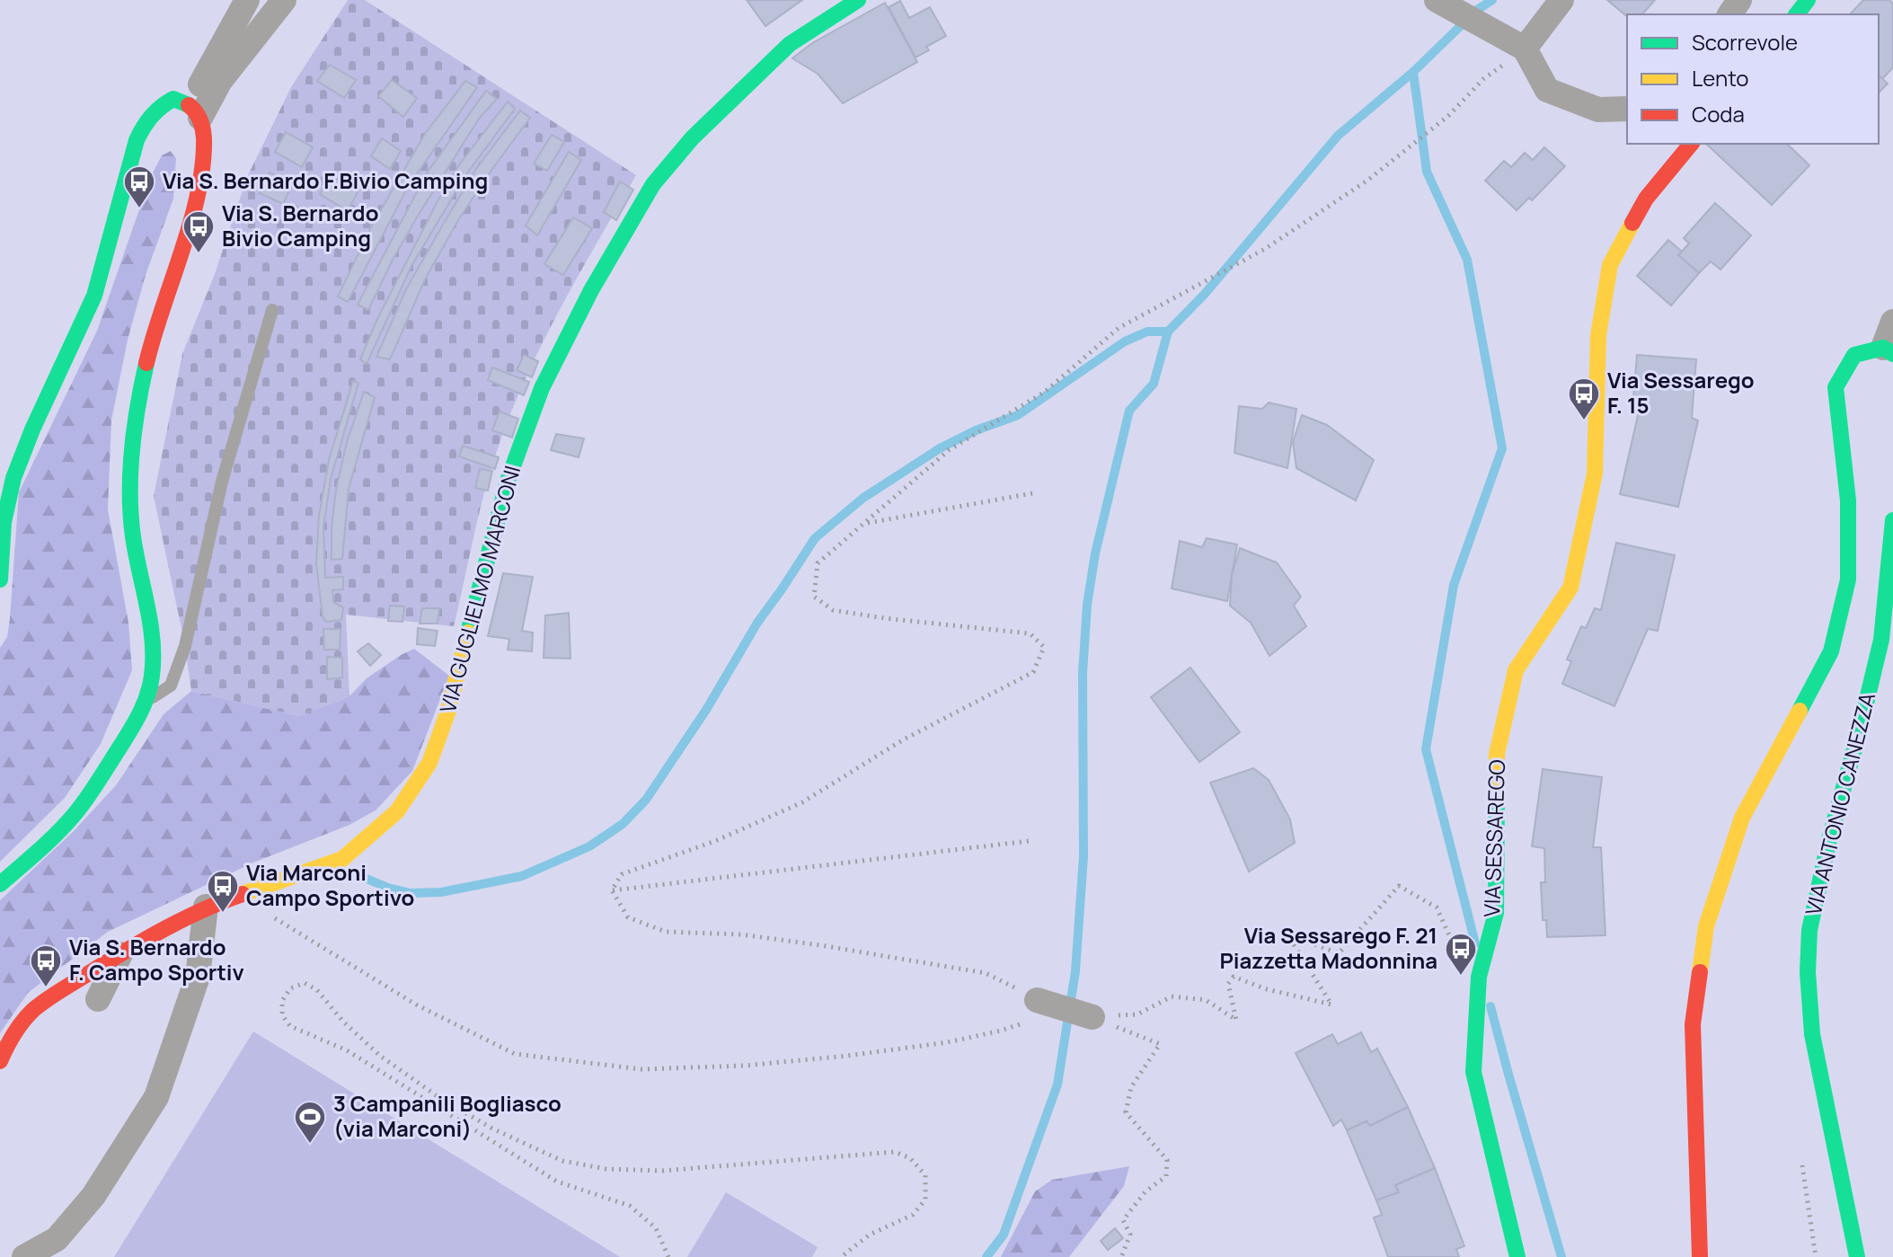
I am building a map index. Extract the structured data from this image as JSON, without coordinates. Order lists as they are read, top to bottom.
{
  "streets": {
    "street": ["VIA GUGLIELMO MARCONI", "VIA ANTONIO CANEZZA", "VIA SESSAREGO"]
  },
  "places": {
    "bus stop": [
      "Via S. Bernardo F.Bivio Camping",
      "Via S. Bernardo Bivio Camping",
      "Via Sessarego F. 15",
      "Via Marconi Campo Sportivo",
      "Via Sessarego F. 21 Piazzetta Madonnina",
      "Via S. Bernardo F. Campo Sportiv"
    ],
    "sports": ["3 Campanili Bogliasco (via Marconi)"]
  },
  "legend": ["Scorrevole", "Lento", "Coda"]
}
